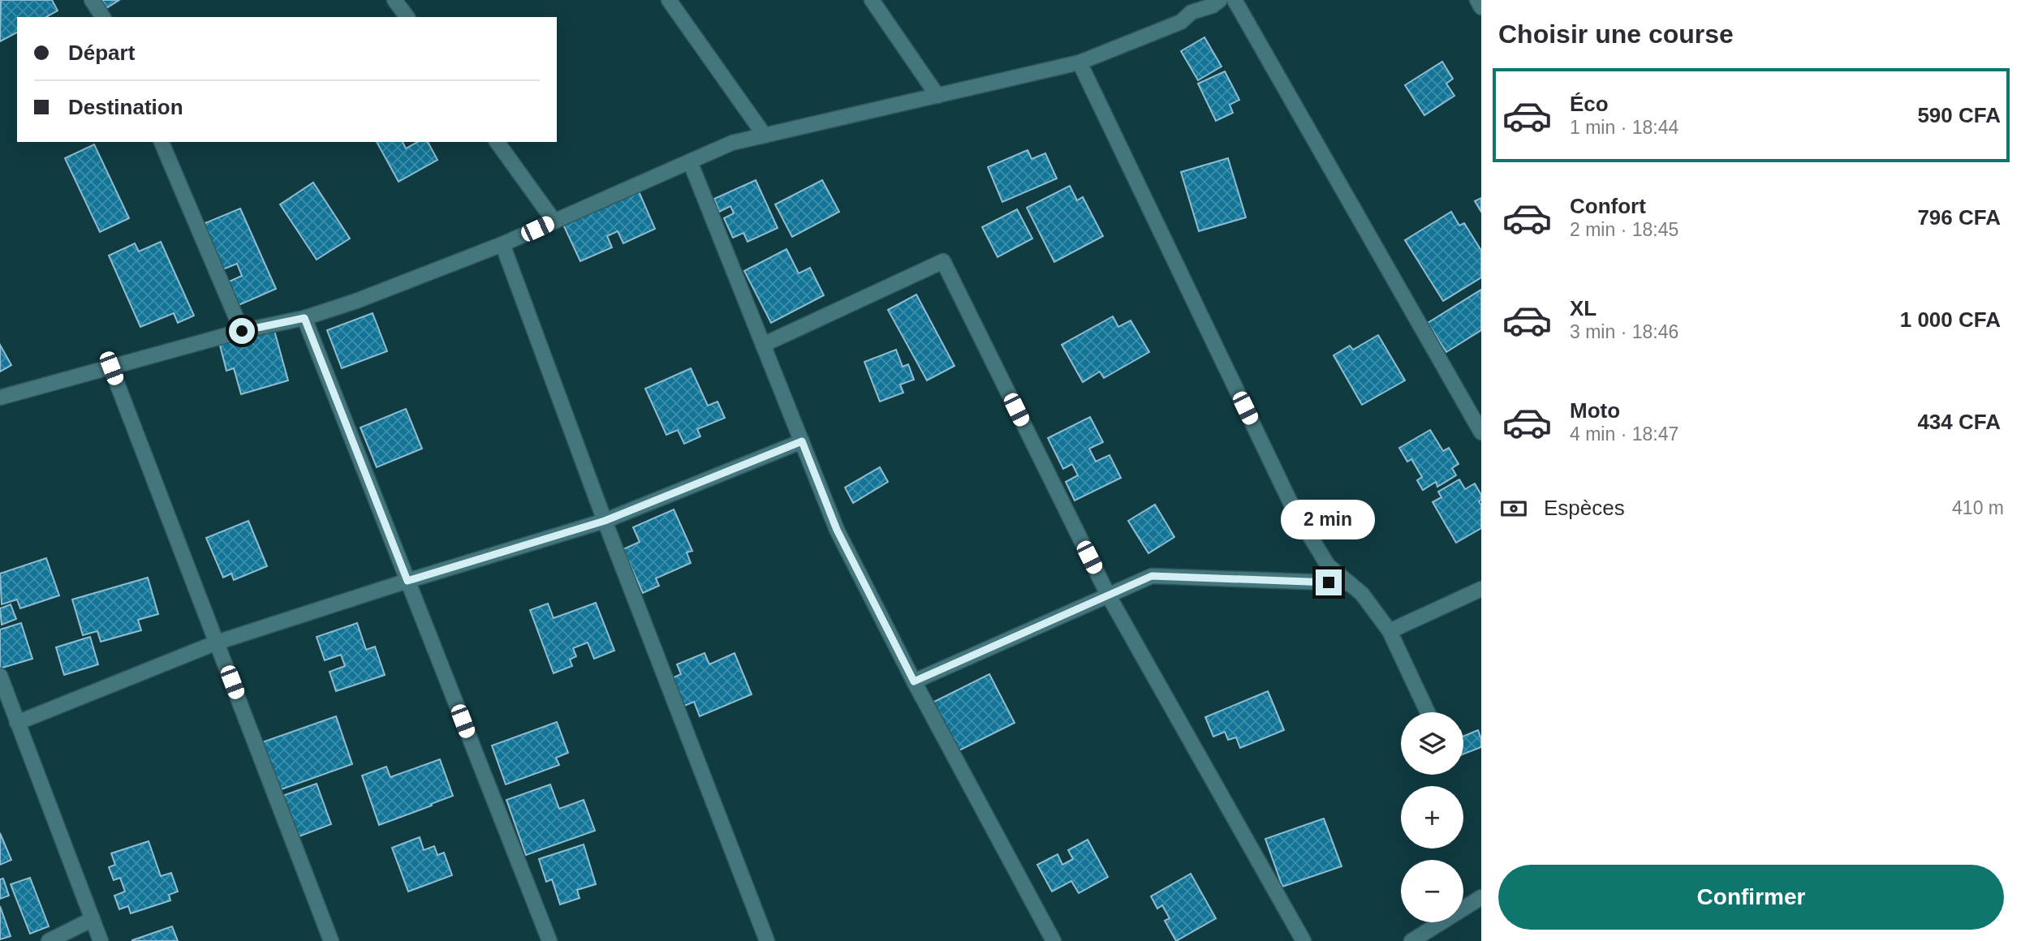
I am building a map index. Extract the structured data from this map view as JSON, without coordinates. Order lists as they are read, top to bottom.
{
  "page": {
    "heading": "Choisir une course",
    "banner": ["Départ", "Destination"],
    "list": [
      {
        "name": "Éco",
        "note": "1 min · 18:44",
        "value": "590 CFA"
      },
      {
        "name": "Confort",
        "note": "2 min · 18:45",
        "value": "796 CFA"
      },
      {
        "name": "XL",
        "note": "3 min · 18:46",
        "value": "1 000 CFA"
      },
      {
        "name": "Moto",
        "note": "4 min · 18:47",
        "value": "434 CFA"
      }
    ],
    "pay": ["Espèces", "410 m"],
    "bubble": "2 min",
    "map_buttons": ["+", "−"],
    "buttons": "Confirmer"
  }
}
